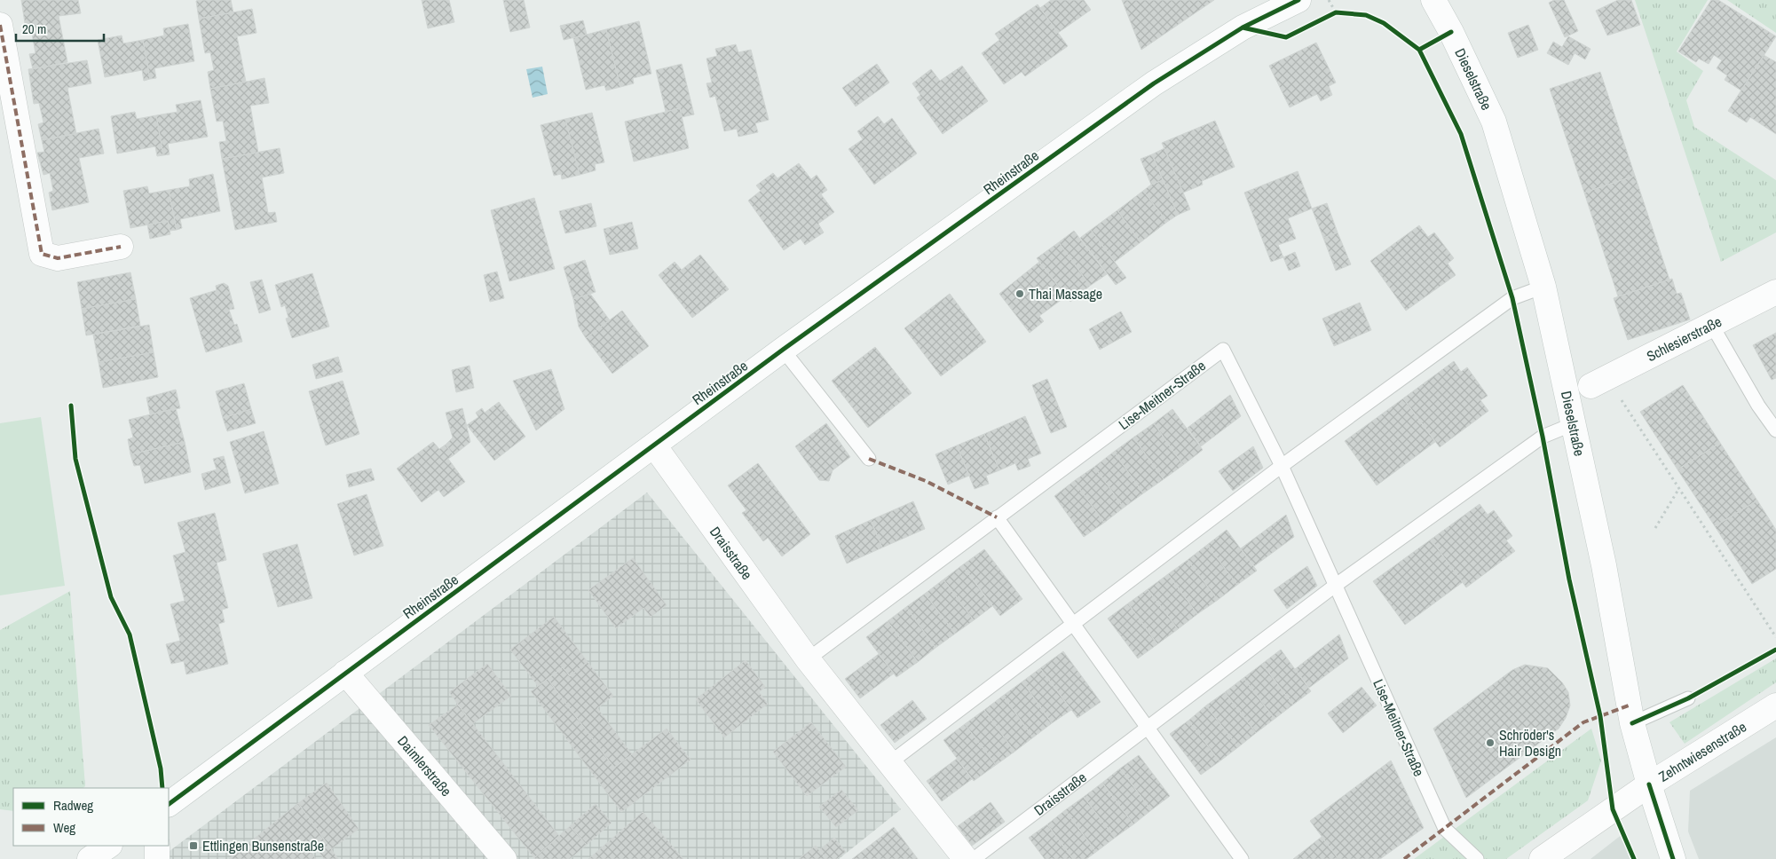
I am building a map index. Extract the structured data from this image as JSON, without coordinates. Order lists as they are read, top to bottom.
{
  "streets": {
    "street": [
      "Dieselstraße",
      "Rheinstraße",
      "Schlesierstraße",
      "Draisstraße",
      "Zehntwiesenstraße",
      "Daimlerstraße"
    ],
    "lane": ["Lise-Meitner-Straße"]
  },
  "crossings": [
    ["Dieselstraße", "Zehntwiesenstraße"],
    ["Rheinstraße", "Draisstraße"],
    ["Rheinstraße", "Daimlerstraße"]
  ],
  "places": {
    "other": ["Thai Massage", "Schröder's Hair Design"],
    "transit": ["Ettlingen Bunsenstraße"]
  },
  "legend": ["Radweg", "Weg"],
  "scale_bar": "20 m"
}
